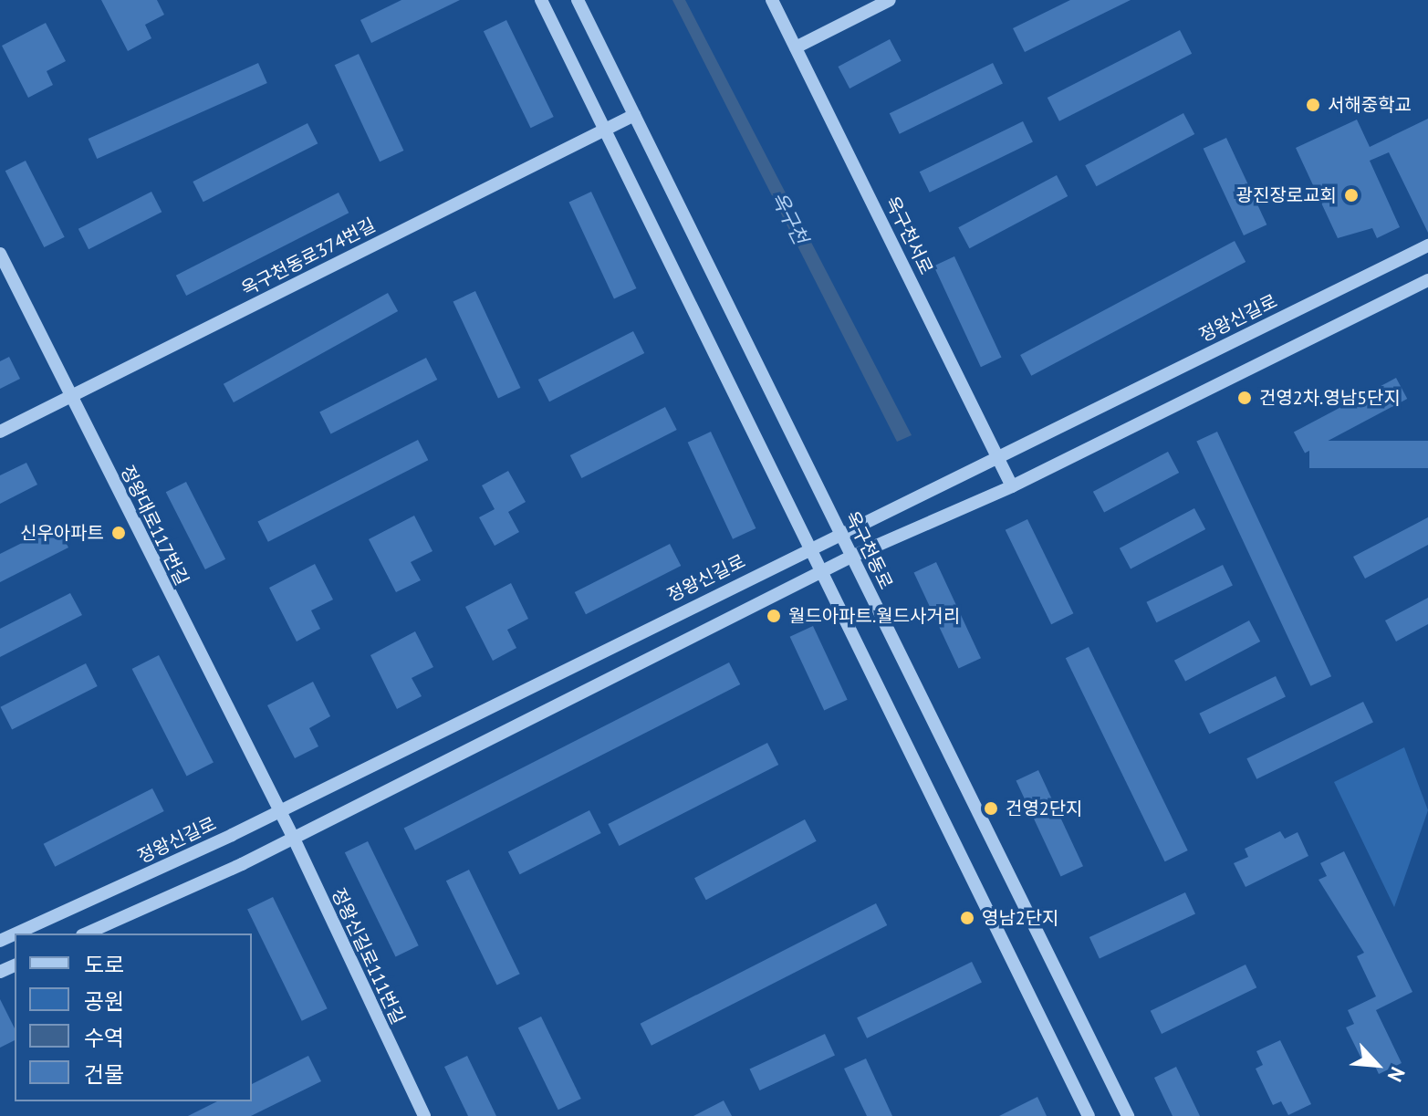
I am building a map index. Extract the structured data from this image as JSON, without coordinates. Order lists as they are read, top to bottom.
{
  "streets": {
    "street": [
      "옥구천서로",
      "옥구천동로374번길",
      "정왕신길로",
      "정왕대로117번길",
      "옥구천동로",
      "정왕신길로111번길"
    ]
  },
  "crossings": [
    ["옥구천서로", "정왕신길로"],
    ["옥구천동로374번길", "정왕대로117번길"],
    ["옥구천동로374번길", "옥구천동로"],
    ["정왕신길로", "정왕대로117번길"],
    ["정왕신길로", "옥구천동로"],
    ["정왕신길로", "정왕신길로111번길"],
    ["정왕대로117번길", "정왕신길로111번길"]
  ],
  "water": ["옥구천"],
  "places": [
    "서해중학교",
    "광진장로교회",
    "건영2차.영남5단지",
    "신우아파트",
    "월드아파트.월드사거리",
    "건영2단지",
    "영남2단지"
  ],
  "legend": [
    "도로",
    "공원",
    "수역",
    "건물"
  ],
  "north": "bottom right"
}
